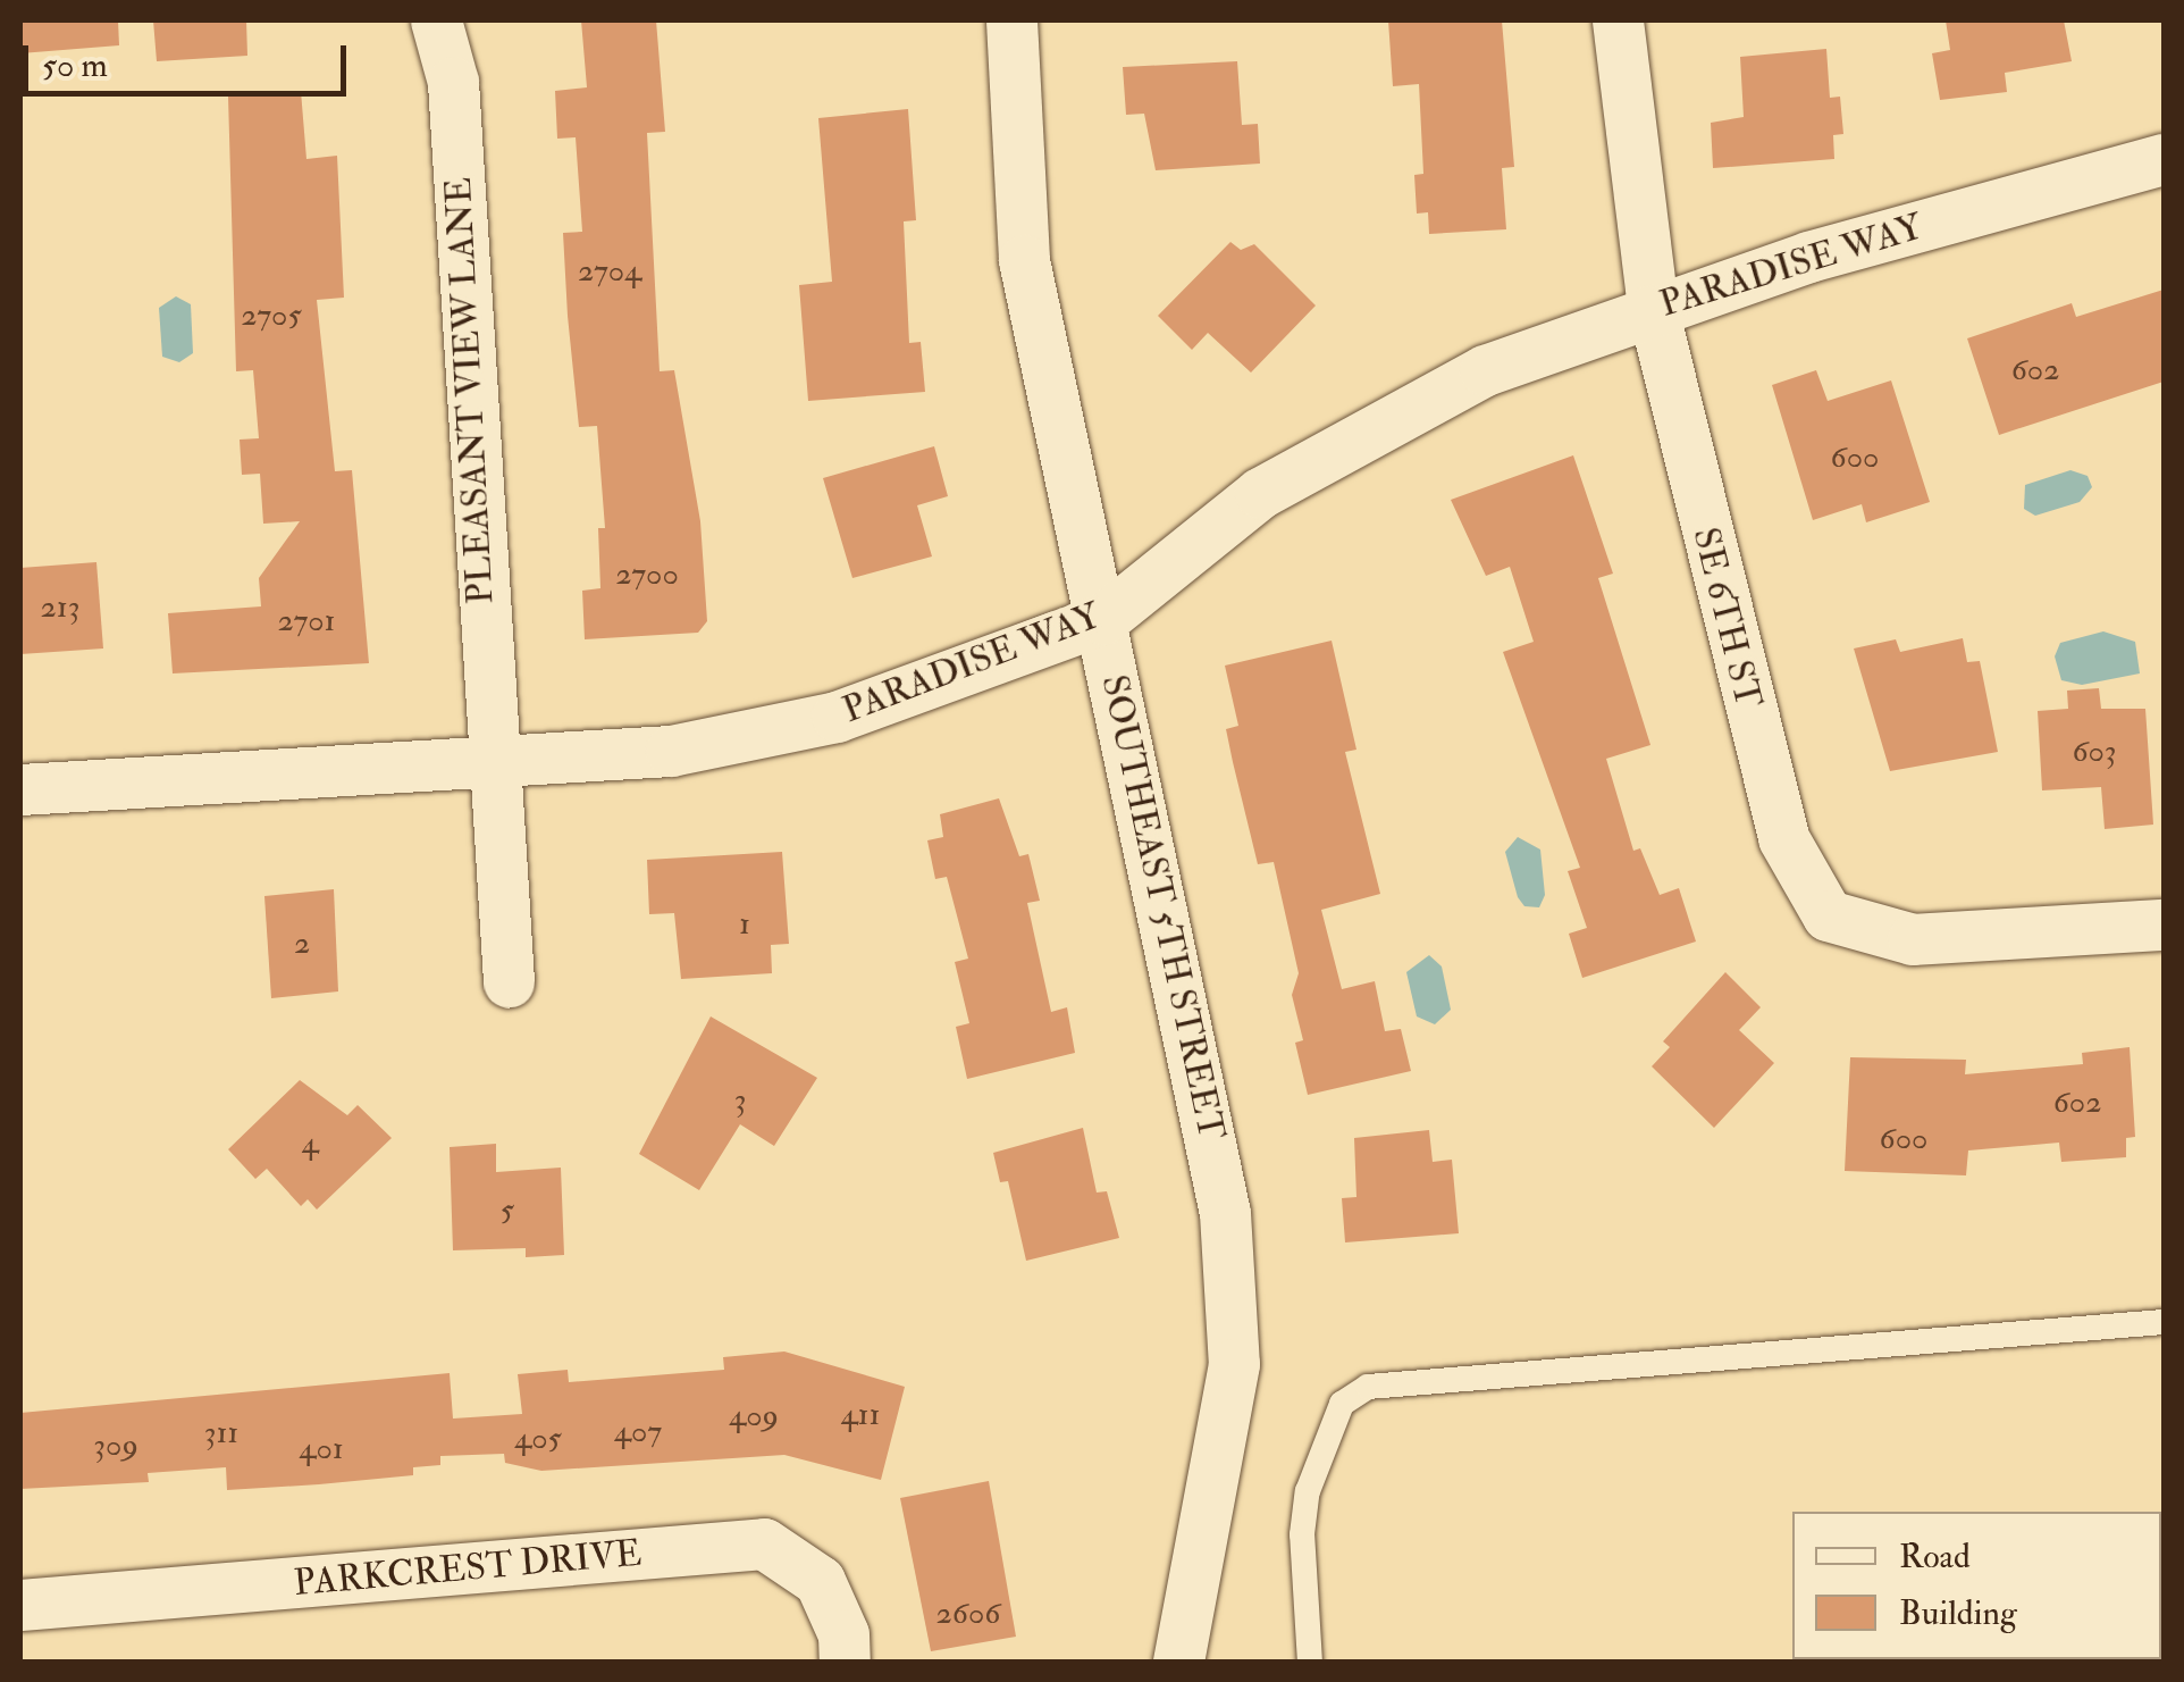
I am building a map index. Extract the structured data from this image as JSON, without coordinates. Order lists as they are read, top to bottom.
{
  "streets": {
    "street": [
      "PARADISE WAY",
      "PLEASANT VIEW LANE",
      "SE 6TH ST",
      "SOUTHEAST 5TH STREET",
      "PARKCREST DRIVE"
    ]
  },
  "crossings": [
    ["PARADISE WAY", "PLEASANT VIEW LANE"],
    ["PARADISE WAY", "SE 6TH ST"],
    ["PARADISE WAY", "SOUTHEAST 5TH STREET"]
  ],
  "house_numbers": [
    "2704",
    "2705",
    "602",
    "600",
    "2700",
    "213",
    "2701",
    "603",
    "1",
    "2",
    "3",
    "602",
    "600",
    "4",
    "5",
    "411",
    "409",
    "407",
    "311",
    "405",
    "309",
    "401",
    "2606"
  ],
  "legend": ["Road", "Building"],
  "scale_bar": "50 m"
}
